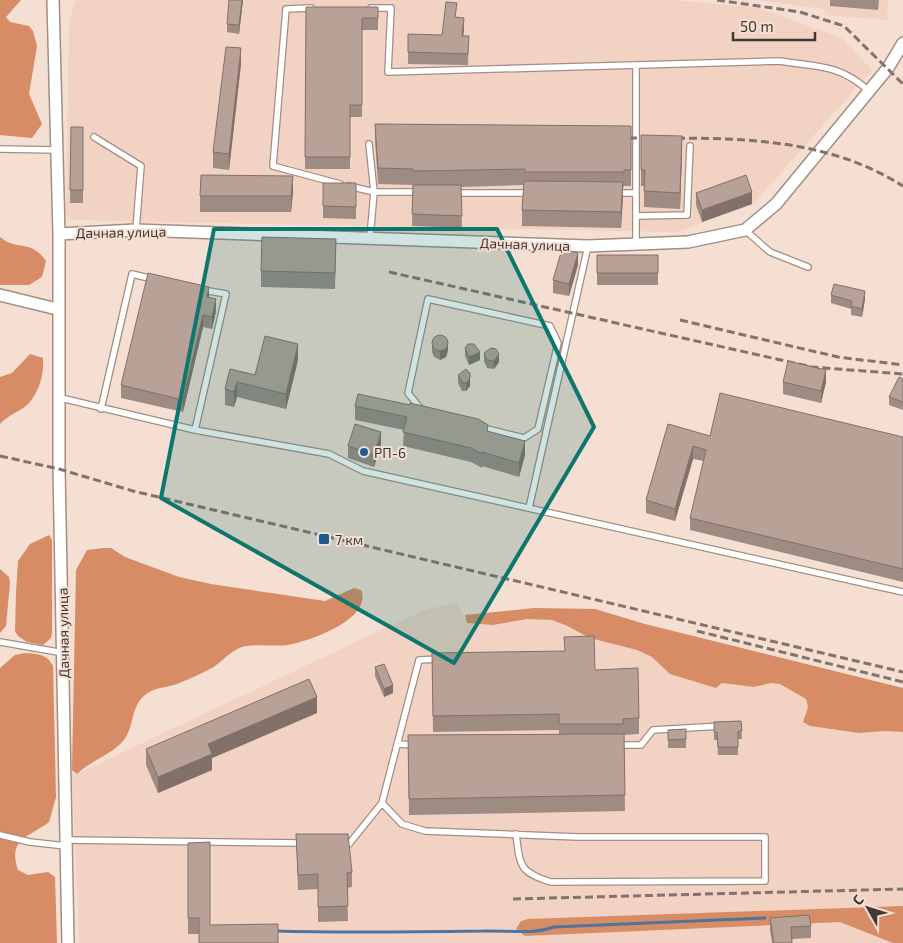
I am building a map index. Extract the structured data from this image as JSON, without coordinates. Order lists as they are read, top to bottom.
{
  "streets": {
    "street": ["Дачная улица"]
  },
  "places": {
    "other": ["РП-6"],
    "transit": ["7 км"]
  },
  "scale_bar": "50 m",
  "north": "top left"
}
